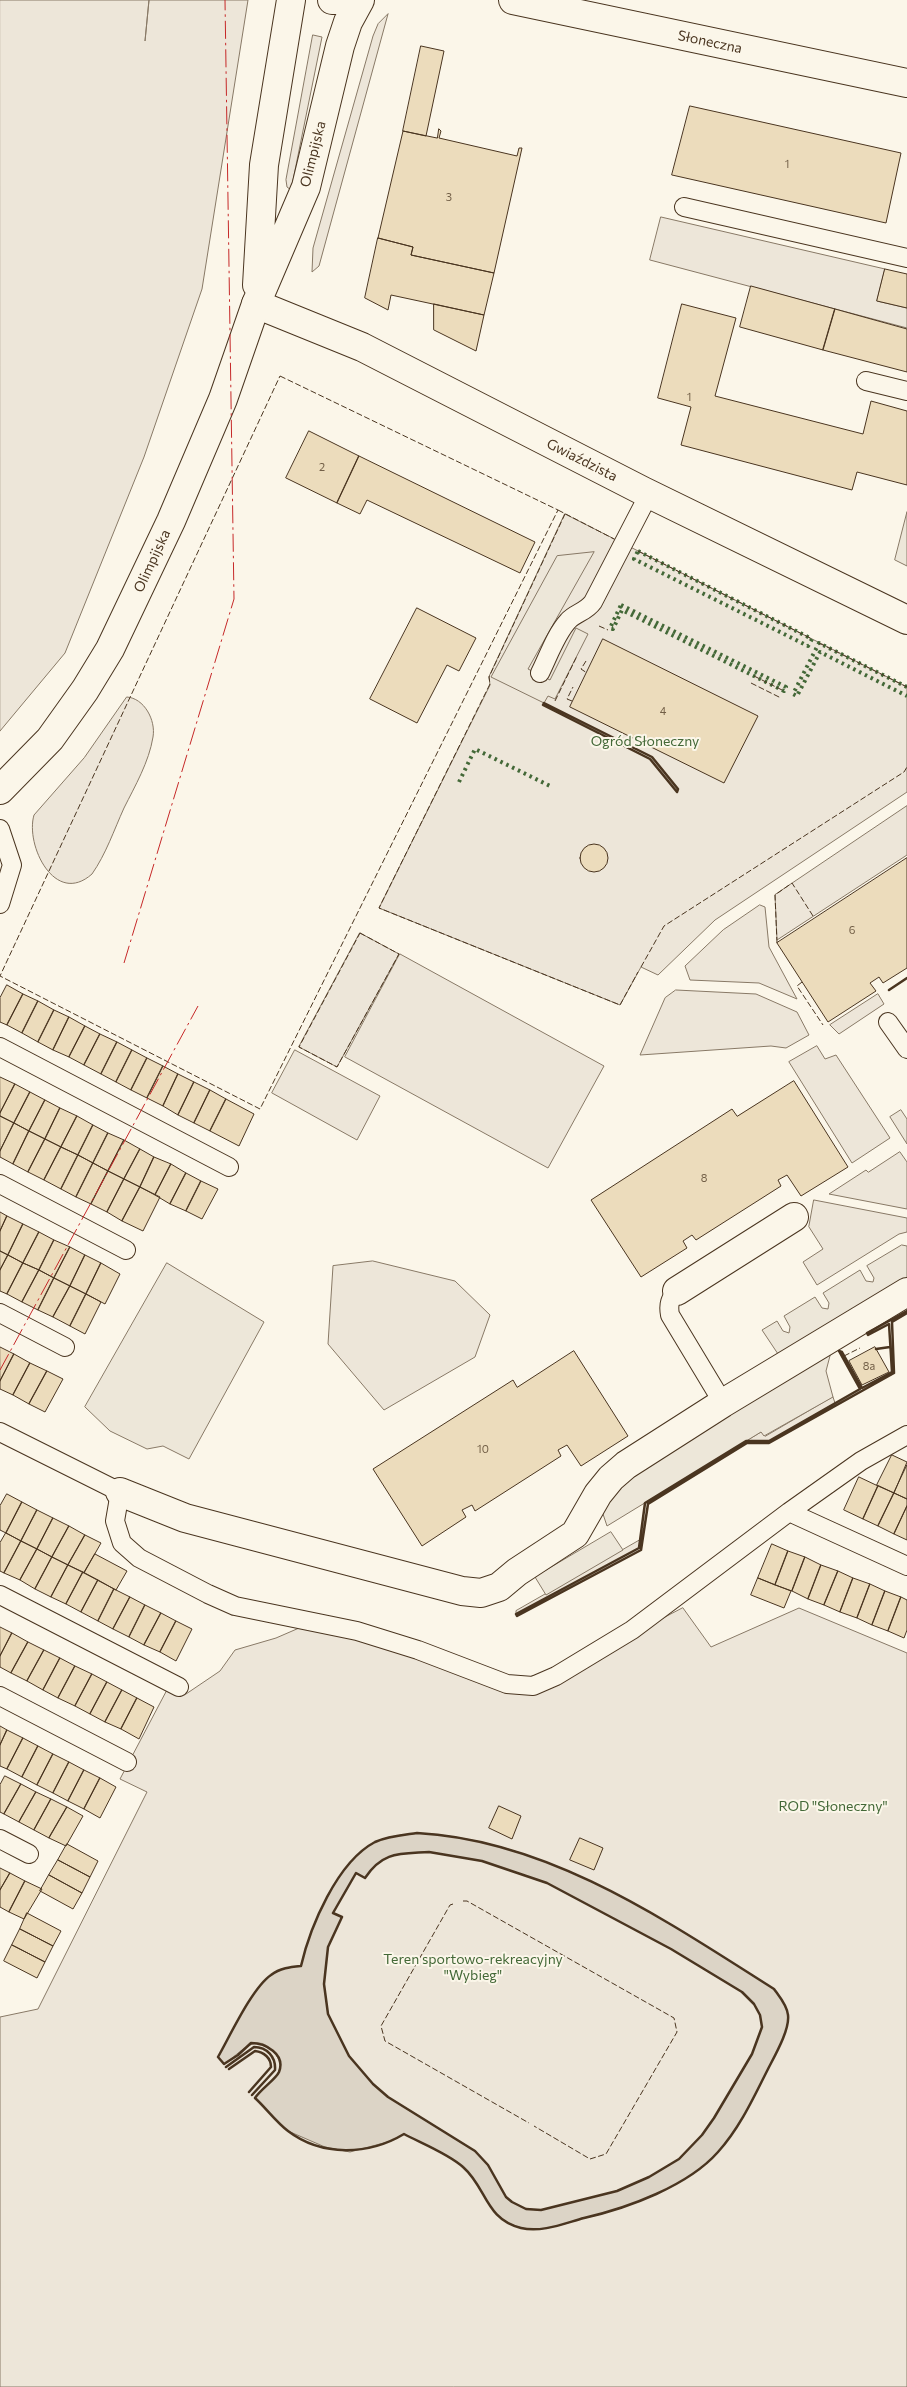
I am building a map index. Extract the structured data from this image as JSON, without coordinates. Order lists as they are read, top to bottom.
{
  "streets": {
    "street": ["Słoneczna", "Olimpijska", "Gwiaździsta"]
  },
  "crossings": [
    ["Olimpijska", "Gwiaździsta"]
  ],
  "parks": ["Ogród Słoneczny", "ROD \"Słoneczny\"", "Teren sportowo-rekreacyjny \"Wybieg\""],
  "house_numbers": [
    "1",
    "3",
    "1",
    "2",
    "4",
    "6",
    "8",
    "8a",
    "10"
  ]
}
